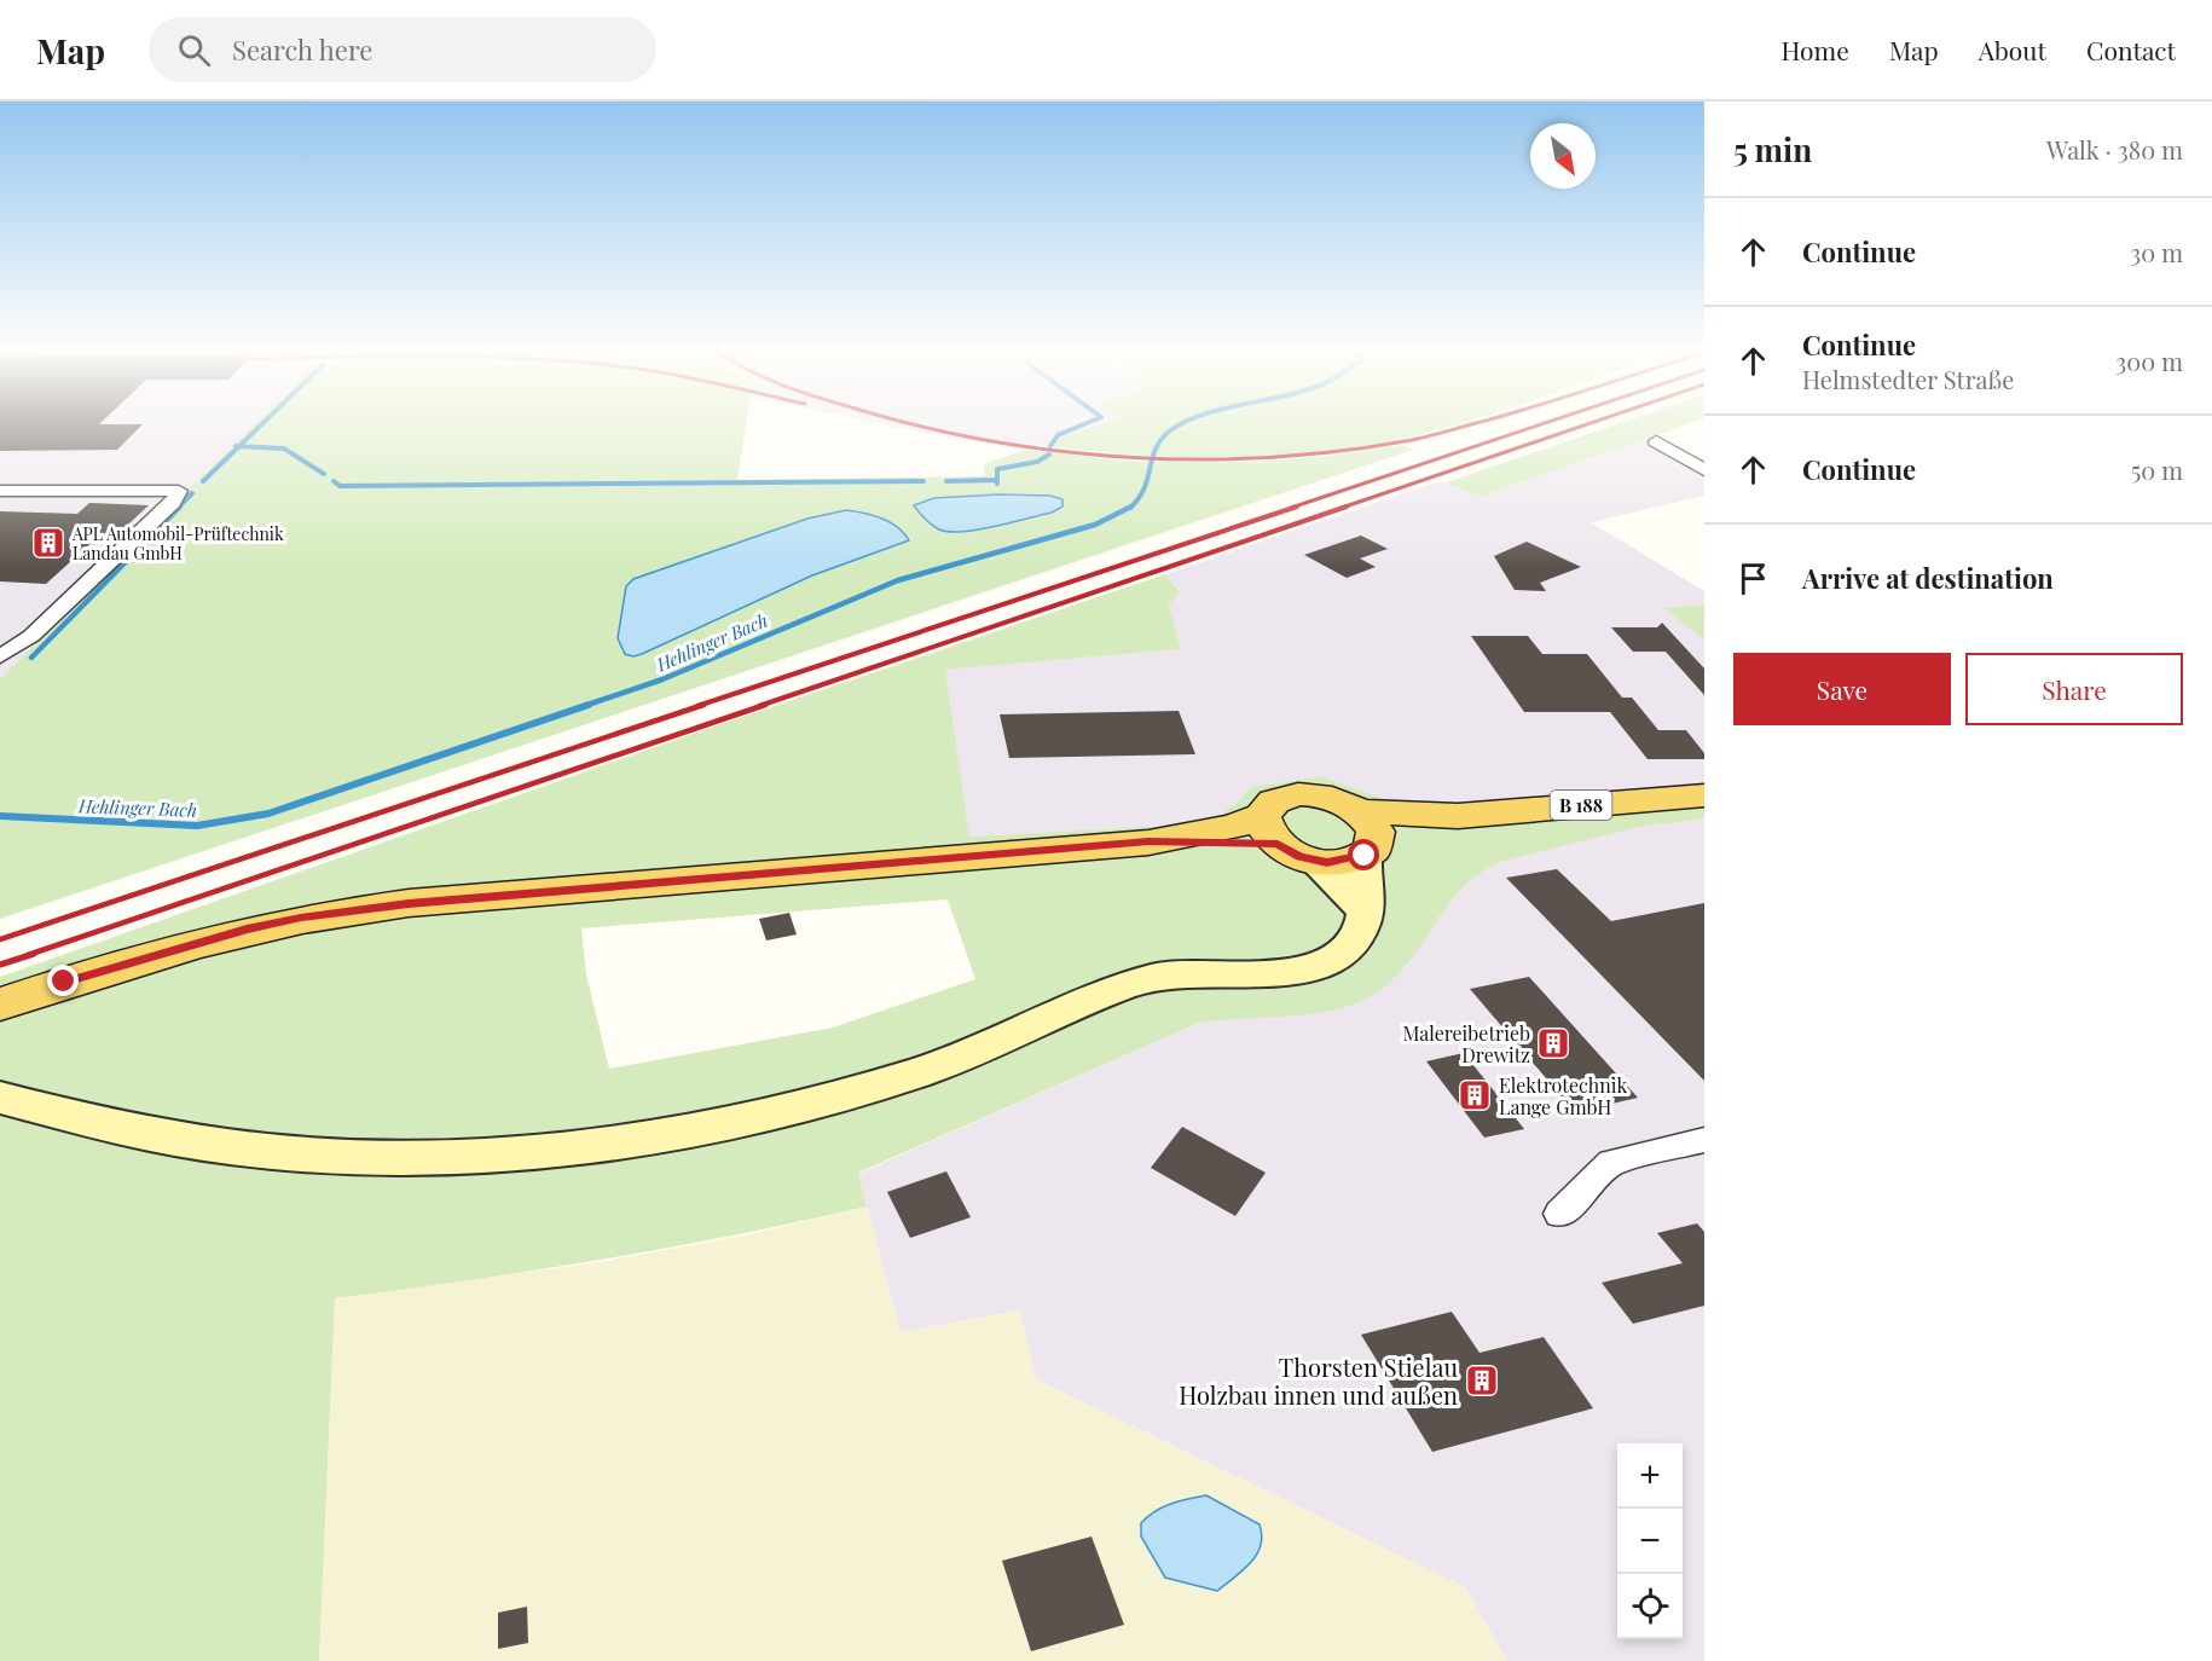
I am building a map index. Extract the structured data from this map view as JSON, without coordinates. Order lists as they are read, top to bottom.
{
  "streets": {
    "main road": ["B 188"]
  },
  "water": ["Hehlinger Bach"],
  "places": {
    "building": [
      "APL Automobil-Prüftechnik Landau GmbH",
      "Malereibetrieb Drewitz",
      "Elektrotechnik Lange GmbH",
      "Thorsten Stielau Holzbau innen und außen"
    ]
  },
  "north": "bottom right",
  "page": {
    "header": "Map",
    "search": "Search here",
    "nav": [
      "Home",
      "Map",
      "About",
      "Contact"
    ],
    "heading": ["5 min", "Walk · 380 m"],
    "list": [
      ["Continue", "30 m"],
      ["Continue", "Helmstedter Straße", "300 m"],
      ["Continue", "50 m"],
      "Arrive at destination"
    ],
    "buttons": ["Save", "Share"],
    "map_buttons": ["+", "−"]
  }
}
